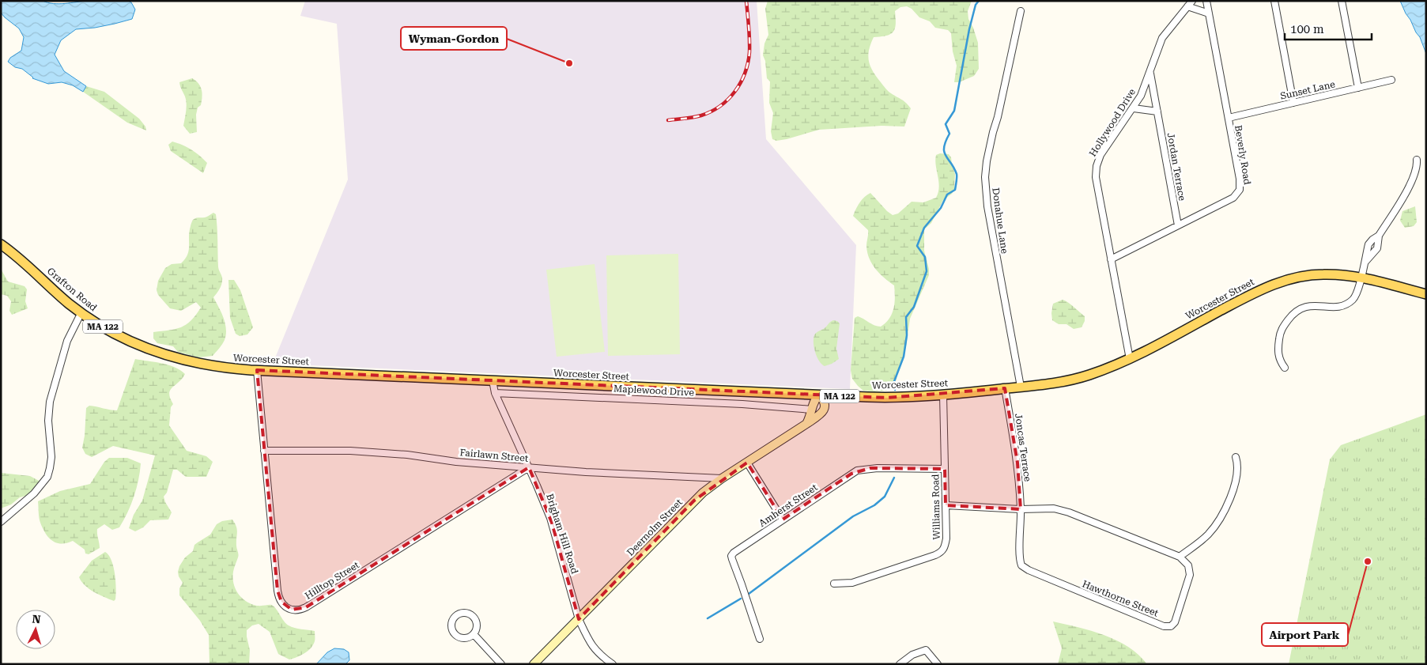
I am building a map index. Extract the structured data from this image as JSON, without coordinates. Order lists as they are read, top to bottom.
{
  "streets": {
    "main road": ["Grafton Road", "Worcester Street", "MA 122"],
    "street": [
      "Sunset Lane",
      "Hollywood Drive",
      "Beverly Road",
      "Jordan Terrace",
      "Donahue Lane",
      "Maplewood Drive",
      "Joncas Terrace",
      "Fairlawn Street",
      "Amherst Street",
      "Williams Road",
      "Deernolm Street",
      "Brigham Hill Road",
      "Hilltop Street",
      "Hawthorne Street"
    ]
  },
  "crossings": [
    ["Sunset Lane", "Beverly Road"],
    ["Hollywood Drive", "Beverly Road"],
    ["Hollywood Drive", "Jordan Terrace"],
    ["Hollywood Drive", "Worcester Street"],
    ["Beverly Road", "Jordan Terrace"],
    ["Donahue Lane", "Worcester Street"],
    ["Grafton Road", "Worcester Street"],
    ["Worcester Street", "Joncas Terrace"],
    ["Worcester Street", "Williams Road"],
    ["Worcester Street", "Deernolm Street"],
    ["Worcester Street", "Brigham Hill Road"],
    ["Worcester Street", "Hilltop Street"],
    ["Maplewood Drive", "Brigham Hill Road"],
    ["Joncas Terrace", "Hawthorne Street"],
    ["Fairlawn Street", "Deernolm Street"],
    ["Fairlawn Street", "Brigham Hill Road"],
    ["Fairlawn Street", "Hilltop Street"],
    ["Amherst Street", "Williams Road"],
    ["Deernolm Street", "Brigham Hill Road"],
    ["Brigham Hill Road", "Hilltop Street"]
  ],
  "places": ["Wyman-Gordon", "Airport Park"],
  "scale_bar": "100 m",
  "north": "top"
}
